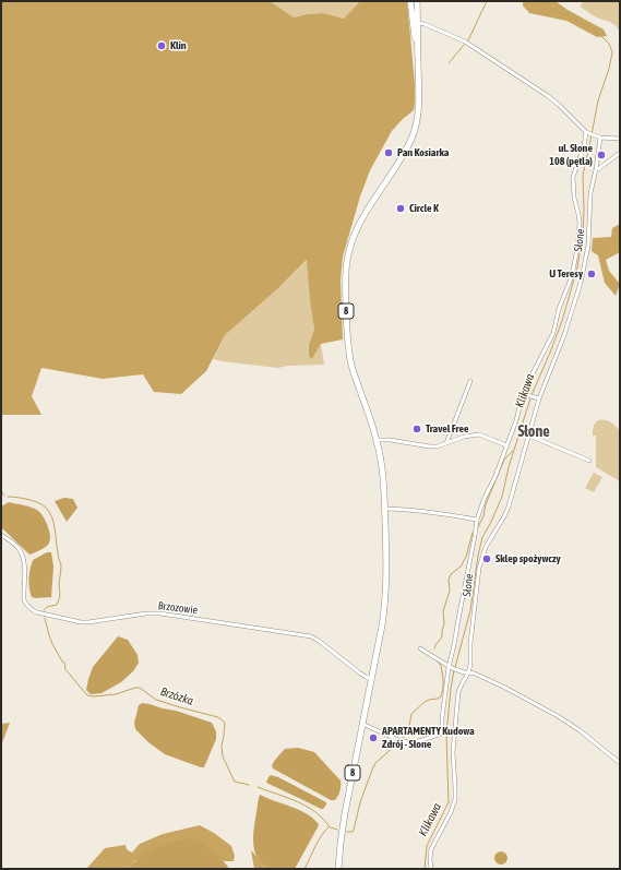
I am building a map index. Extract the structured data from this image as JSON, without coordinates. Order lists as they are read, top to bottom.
{
  "streets": {
    "highway": ["8"],
    "street": ["Słone", "Brzozowie"]
  },
  "crossings": [
    ["8", "Brzozowie"]
  ],
  "districts": ["Słone"],
  "water": ["Klikawa", "Brzózka"],
  "places": [
    "Klin",
    "Pan Kosiarka",
    "ul. Słone 108 (pętla)",
    "Circle K",
    "U Teresy",
    "Travel Free",
    "Sklep spożywczy",
    "APARTAMENTY Kudowa Zdrój - Słone"
  ]
}
